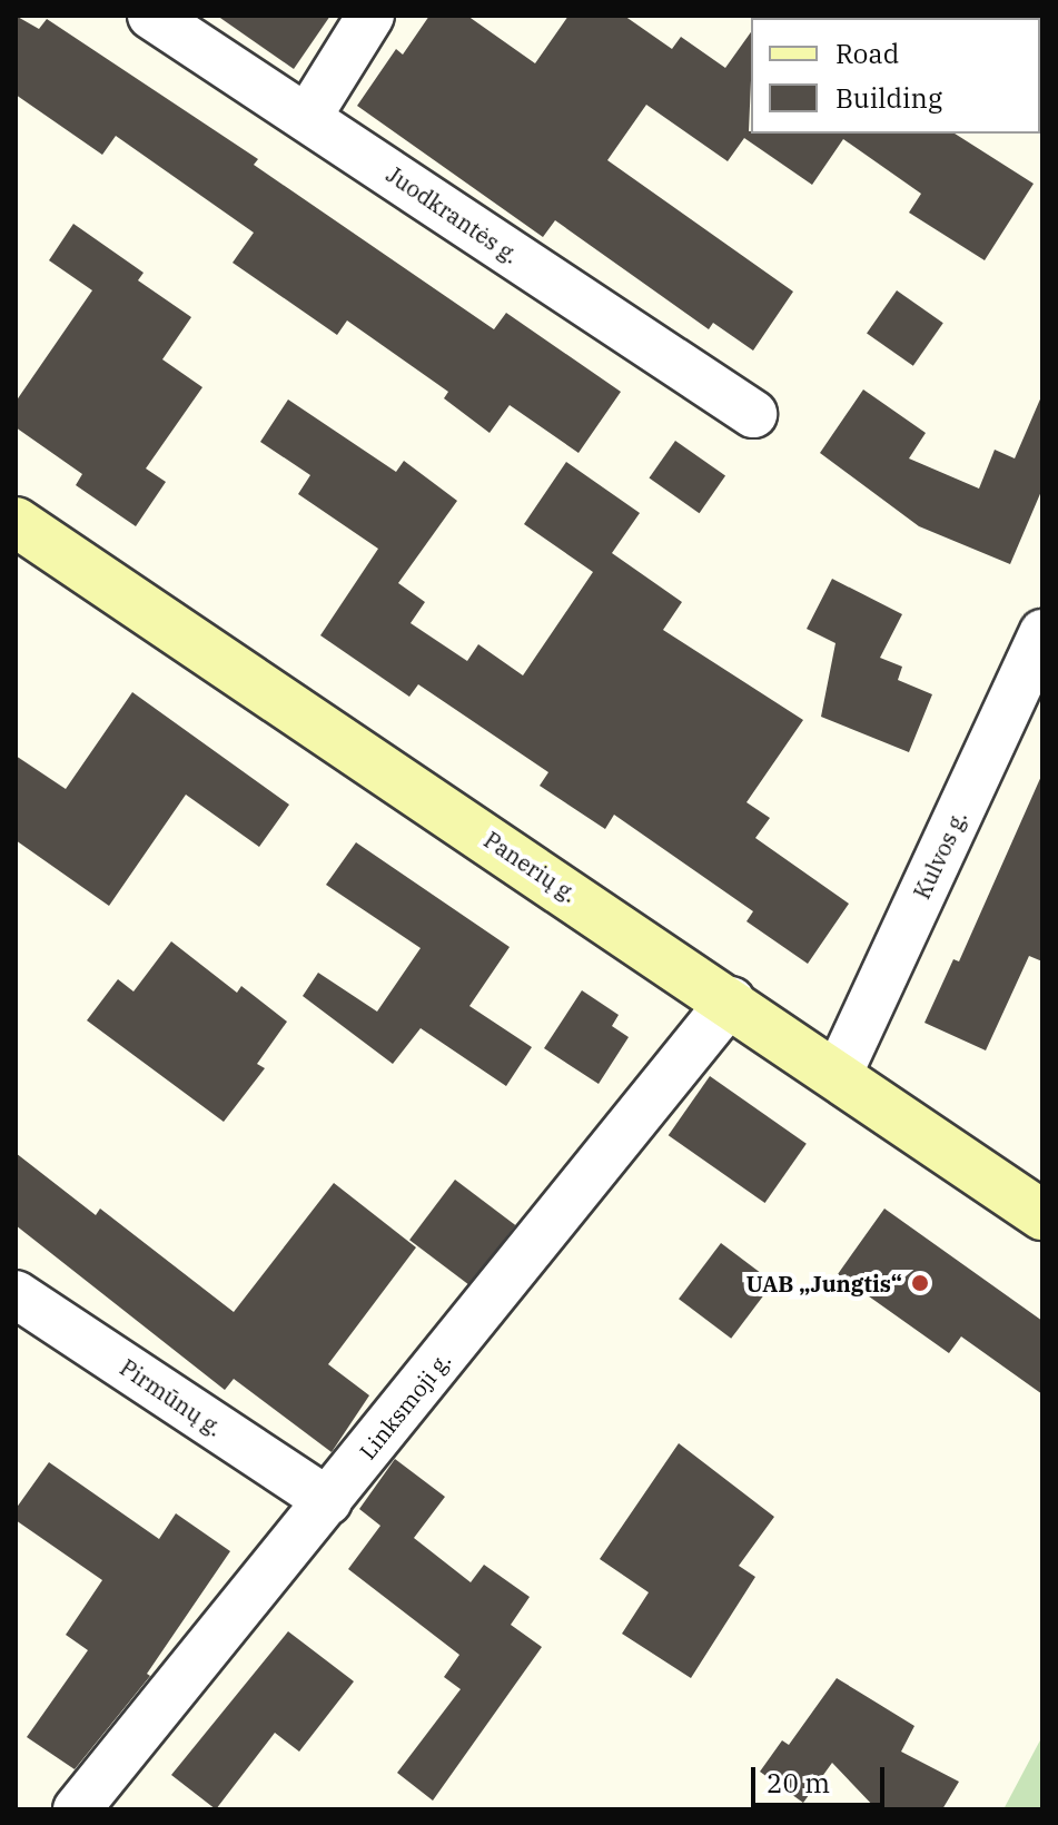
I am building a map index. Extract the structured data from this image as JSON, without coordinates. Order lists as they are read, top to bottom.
{
  "streets": {
    "main road": ["Panerių g."],
    "street": [
      "Juodkrantės g.",
      "Kulvos g.",
      "Pirmūnų g.",
      "Linksmoji g."
    ]
  },
  "crossings": [
    ["Kulvos g.", "Panerių g."],
    ["Panerių g.", "Linksmoji g."],
    ["Pirmūnų g.", "Linksmoji g."]
  ],
  "places": ["UAB „Jungtis“"],
  "legend": ["Road", "Building"],
  "scale_bar": "20 m"
}
